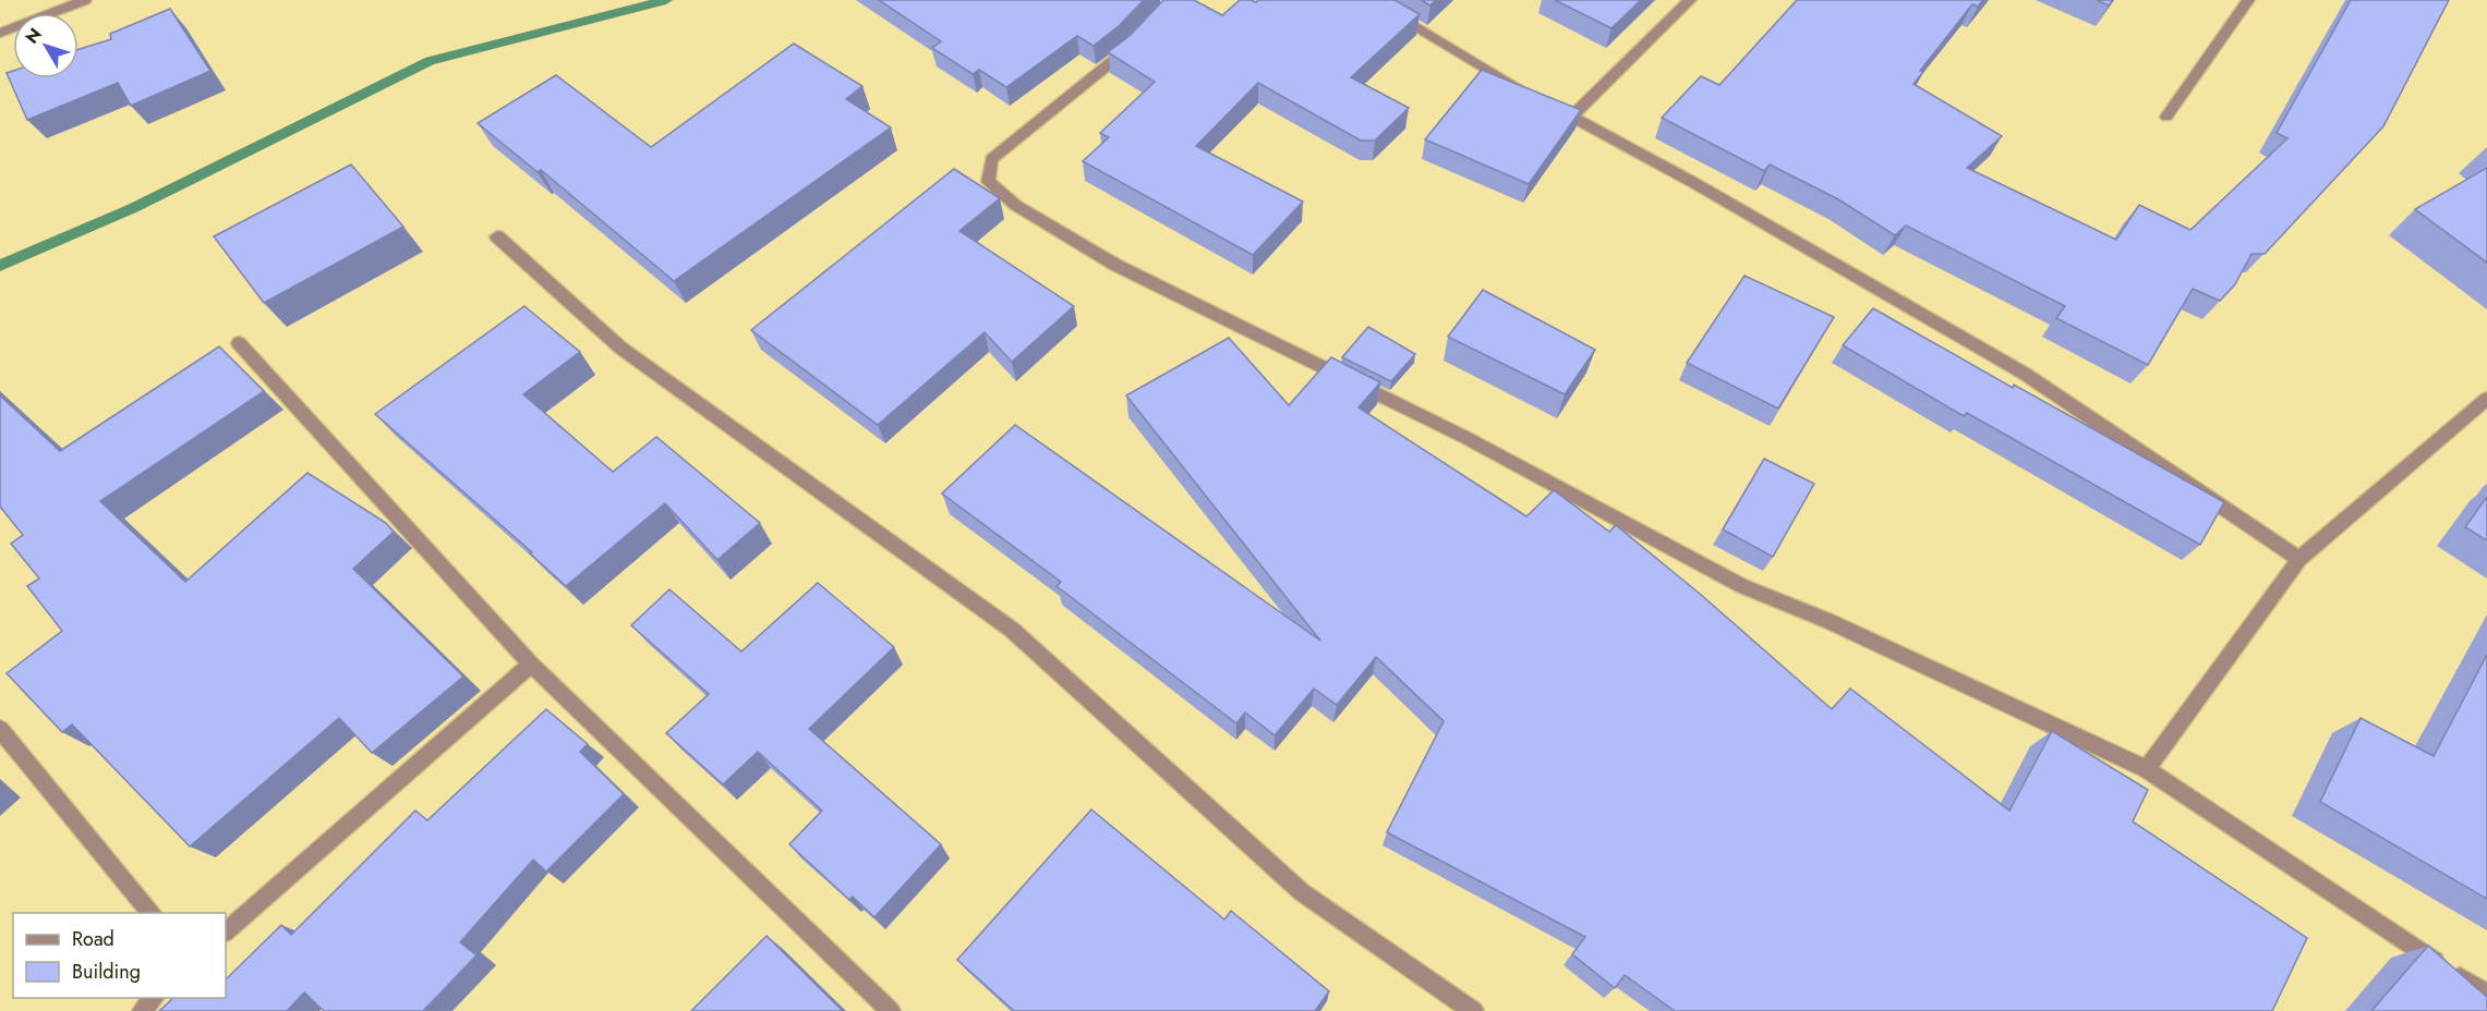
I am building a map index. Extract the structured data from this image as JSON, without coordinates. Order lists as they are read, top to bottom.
{
  "legend": ["Road", "Building"],
  "north": "top left"
}
